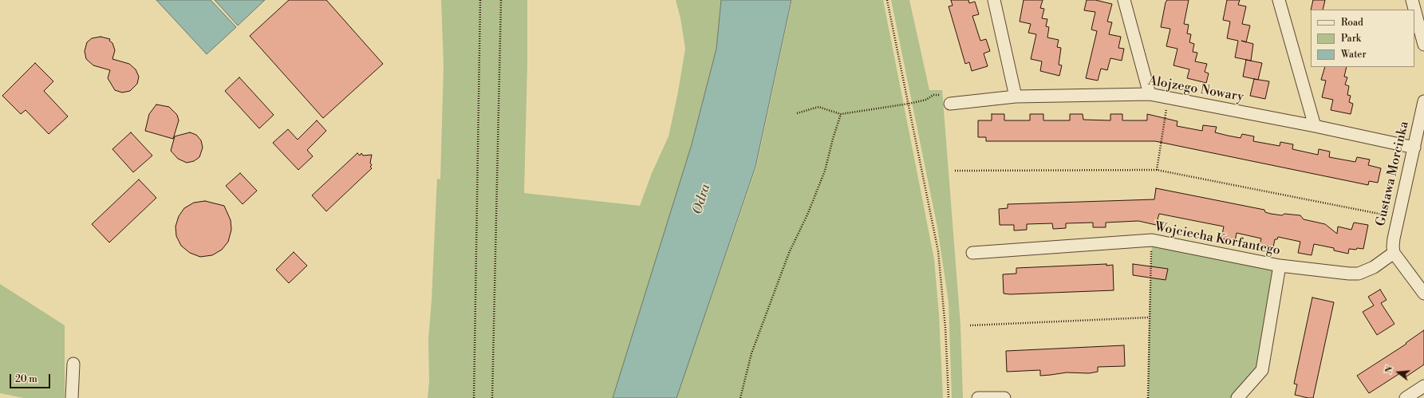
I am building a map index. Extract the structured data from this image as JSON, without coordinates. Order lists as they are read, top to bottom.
{
  "streets": {
    "street": ["Alojzego Nowary", "Gustawa Morcinka", "Wojciecha Korfantego"]
  },
  "crossings": [
    ["Alojzego Nowary", "Gustawa Morcinka"],
    ["Gustawa Morcinka", "Wojciecha Korfantego"]
  ],
  "water": ["Odra"],
  "legend": ["Road", "Park", "Water"],
  "scale_bar": "20 m",
  "north": "left"
}
